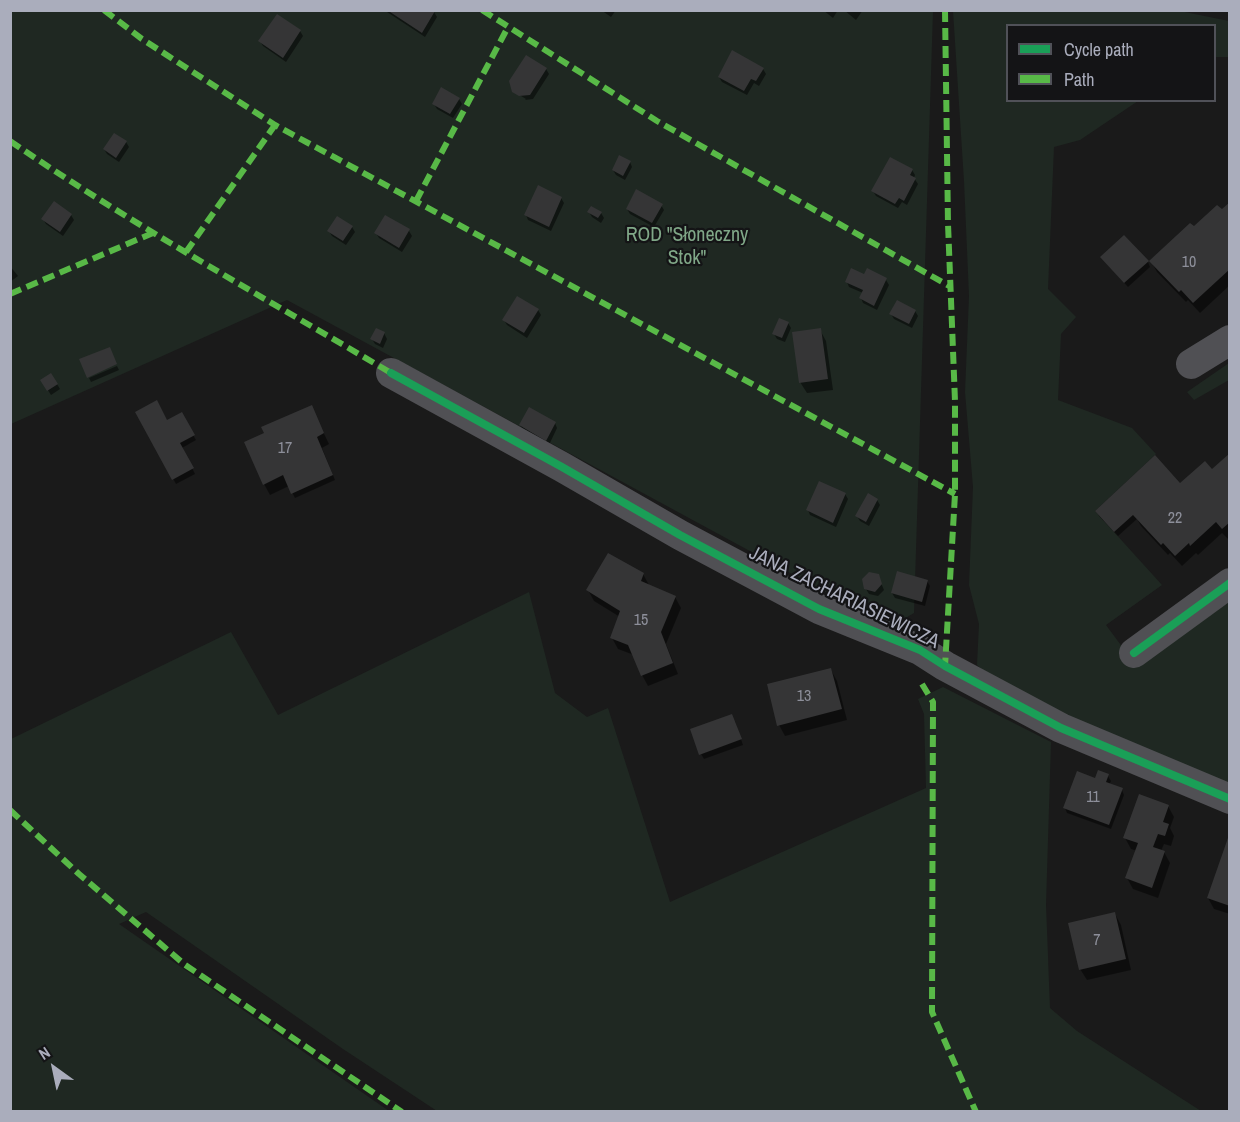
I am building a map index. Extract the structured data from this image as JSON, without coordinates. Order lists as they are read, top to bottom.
{
  "streets": {
    "street": ["JANA ZACHARIASIEWICZA"]
  },
  "parks": ["ROD \"Słoneczny Stok\""],
  "house_numbers": [
    "10",
    "17",
    "22",
    "15",
    "13",
    "11",
    "7"
  ],
  "legend": ["Cycle path", "Path"],
  "north": "top left"
}
